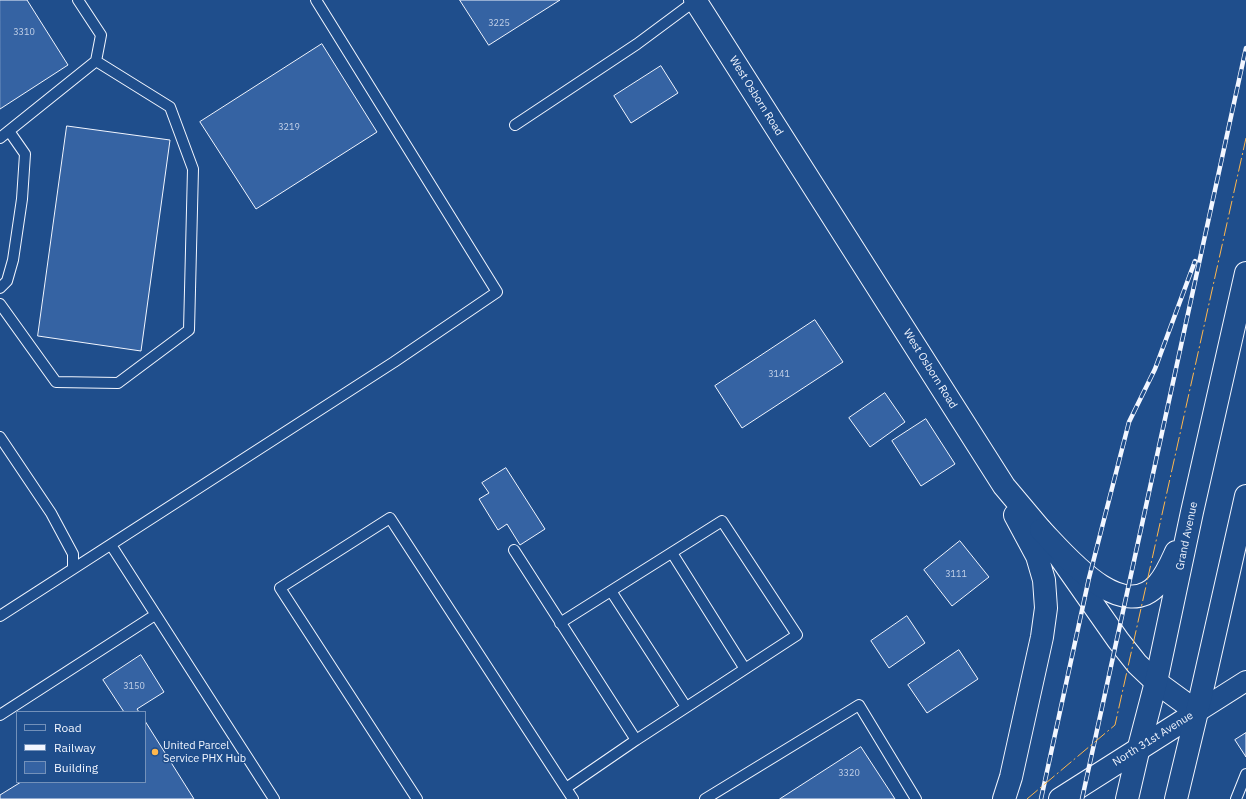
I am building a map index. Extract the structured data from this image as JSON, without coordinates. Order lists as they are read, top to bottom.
{
  "streets": {
    "main road": ["West Osborn Road", "Grand Avenue", "North 31st Avenue"]
  },
  "crossings": [
    ["West Osborn Road", "Grand Avenue"],
    ["West Osborn Road", "North 31st Avenue"],
    ["Grand Avenue", "North 31st Avenue"]
  ],
  "places": ["United Parcel Service PHX Hub"],
  "house_numbers": [
    "3225",
    "3310",
    "3219",
    "3141",
    "3111",
    "3150",
    "3320"
  ],
  "legend": ["Road", "Railway", "Building"]
}
